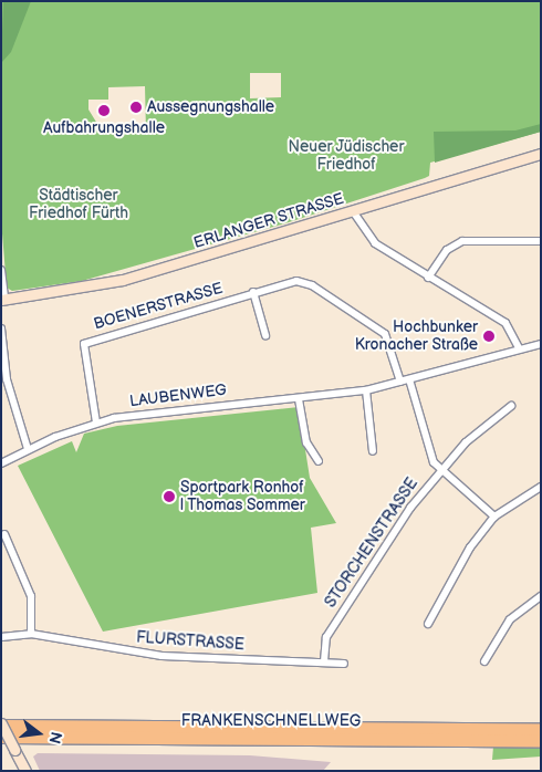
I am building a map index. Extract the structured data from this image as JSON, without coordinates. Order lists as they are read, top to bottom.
{
  "streets": {
    "highway": ["FRANKENSCHNELLWEG"],
    "main road": ["ERLANGER STRASSE"],
    "street": [
      "BOENERSTRASSE",
      "LAUBENWEG",
      "STORCHENSTRASSE",
      "FLURSTRASSE"
    ]
  },
  "crossings": [
    ["BOENERSTRASSE", "LAUBENWEG"],
    ["STORCHENSTRASSE", "FLURSTRASSE"]
  ],
  "parks": ["Neuer Jüdischer Friedhof", "Städtischer Friedhof Fürth"],
  "places": [
    "Aussegnungshalle",
    "Aufbahrungshalle",
    "Hochbunker Kronacher Straße",
    "Sportpark Ronhof | Thomas Sommer"
  ],
  "north": "right"
}
